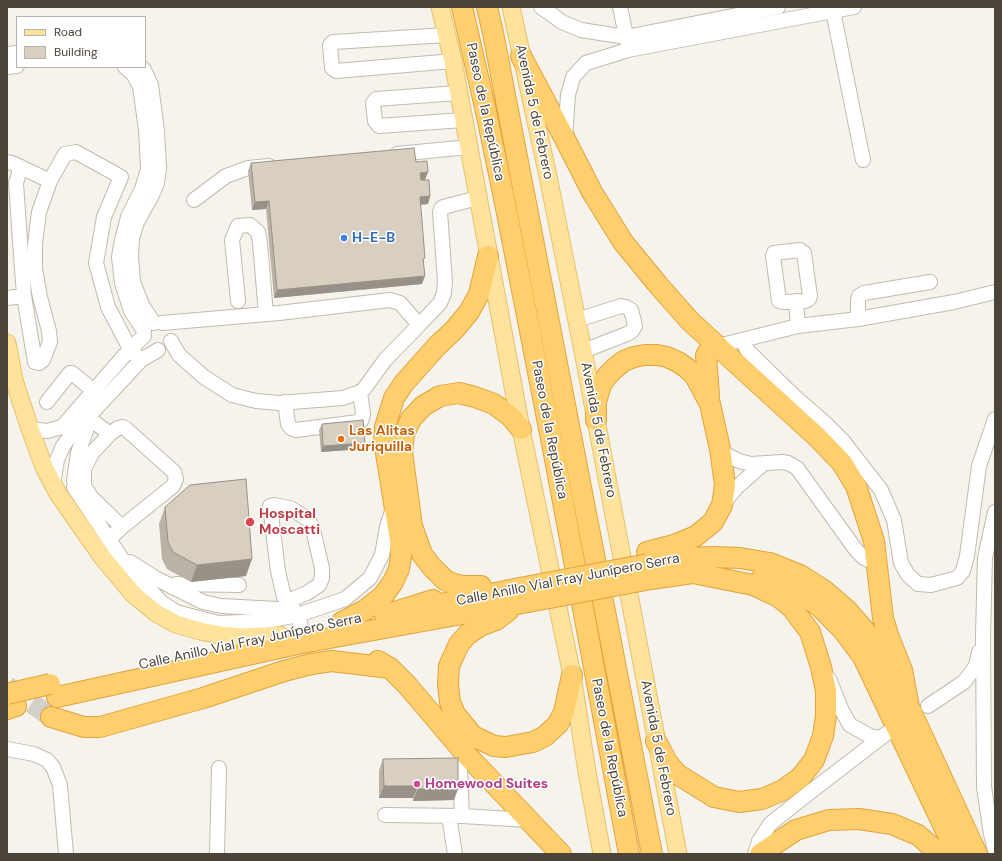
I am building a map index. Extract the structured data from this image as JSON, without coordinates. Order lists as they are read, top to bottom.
{
  "streets": {
    "highway": ["Paseo de la República", "Calle Anillo Vial Fray Junípero Serra"],
    "main road": ["Avenida 5 de Febrero"]
  },
  "places": [
    "H-E-B",
    "Las Alitas Juriquilla",
    "Hospital Moscatti",
    "Homewood Suites"
  ],
  "legend": ["Road", "Building"]
}
